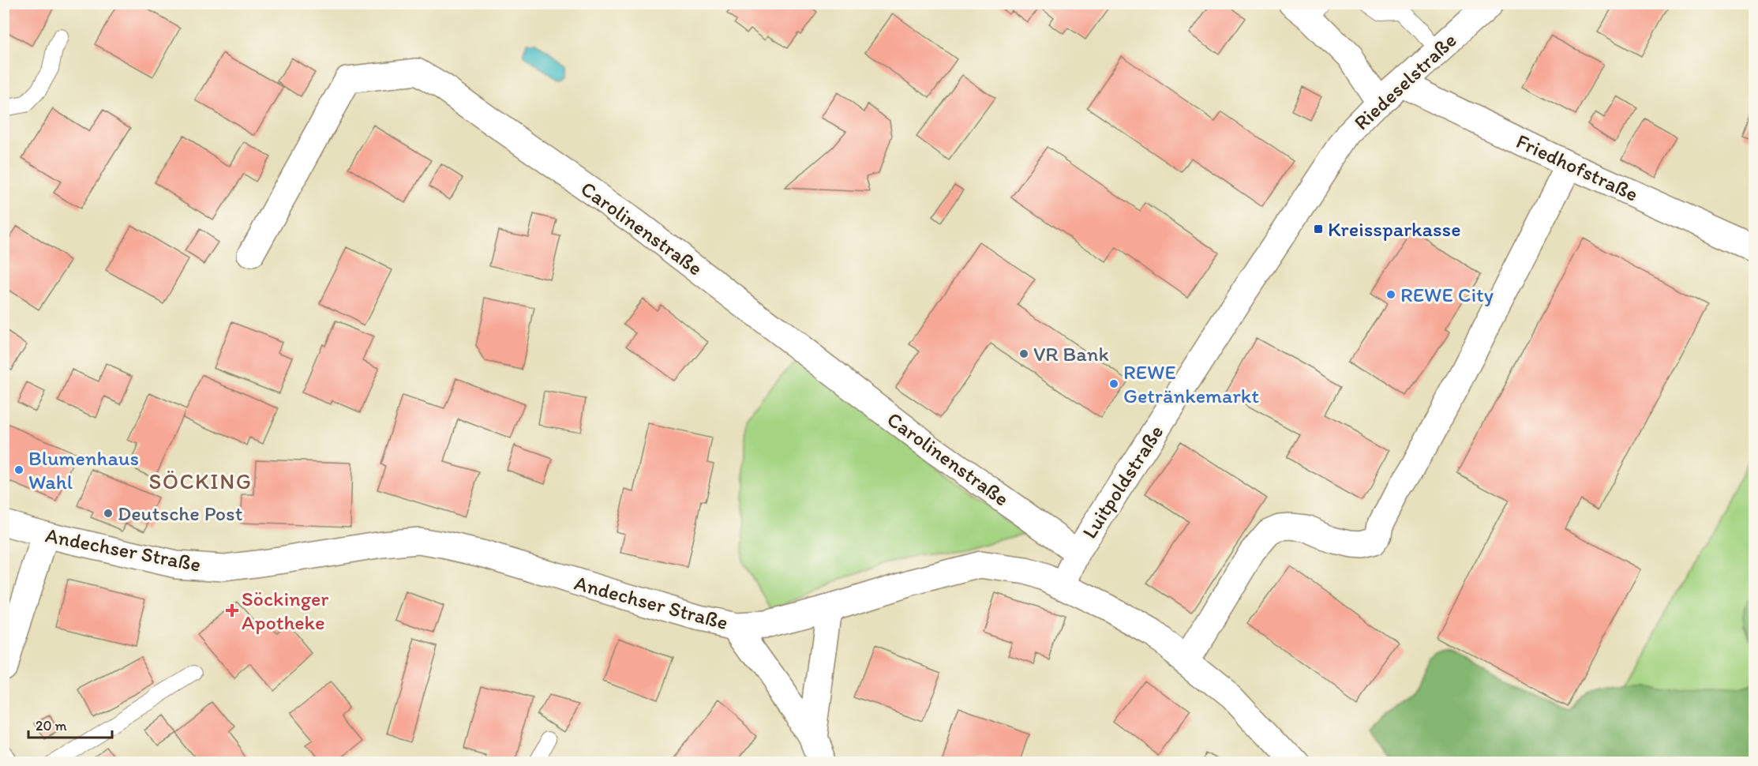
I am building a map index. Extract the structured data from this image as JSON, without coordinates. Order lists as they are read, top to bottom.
{
  "streets": {
    "street": [
      "Riedeselstraße",
      "Friedhofstraße",
      "Carolinenstraße",
      "Luitpoldstraße",
      "Andechser Straße"
    ]
  },
  "crossings": [
    ["Riedeselstraße", "Friedhofstraße"],
    ["Riedeselstraße", "Luitpoldstraße"],
    ["Carolinenstraße", "Luitpoldstraße"],
    ["Luitpoldstraße", "Andechser Straße"]
  ],
  "districts": ["SÖCKING"],
  "places": {
    "transit": ["Kreissparkasse"],
    "other": [
      "REWE City",
      "VR Bank",
      "REWE Getränkemarkt",
      "Blumenhaus Wahl",
      "Deutsche Post"
    ],
    "health": ["Söckinger Apotheke"]
  },
  "scale_bar": "20 m"
}
